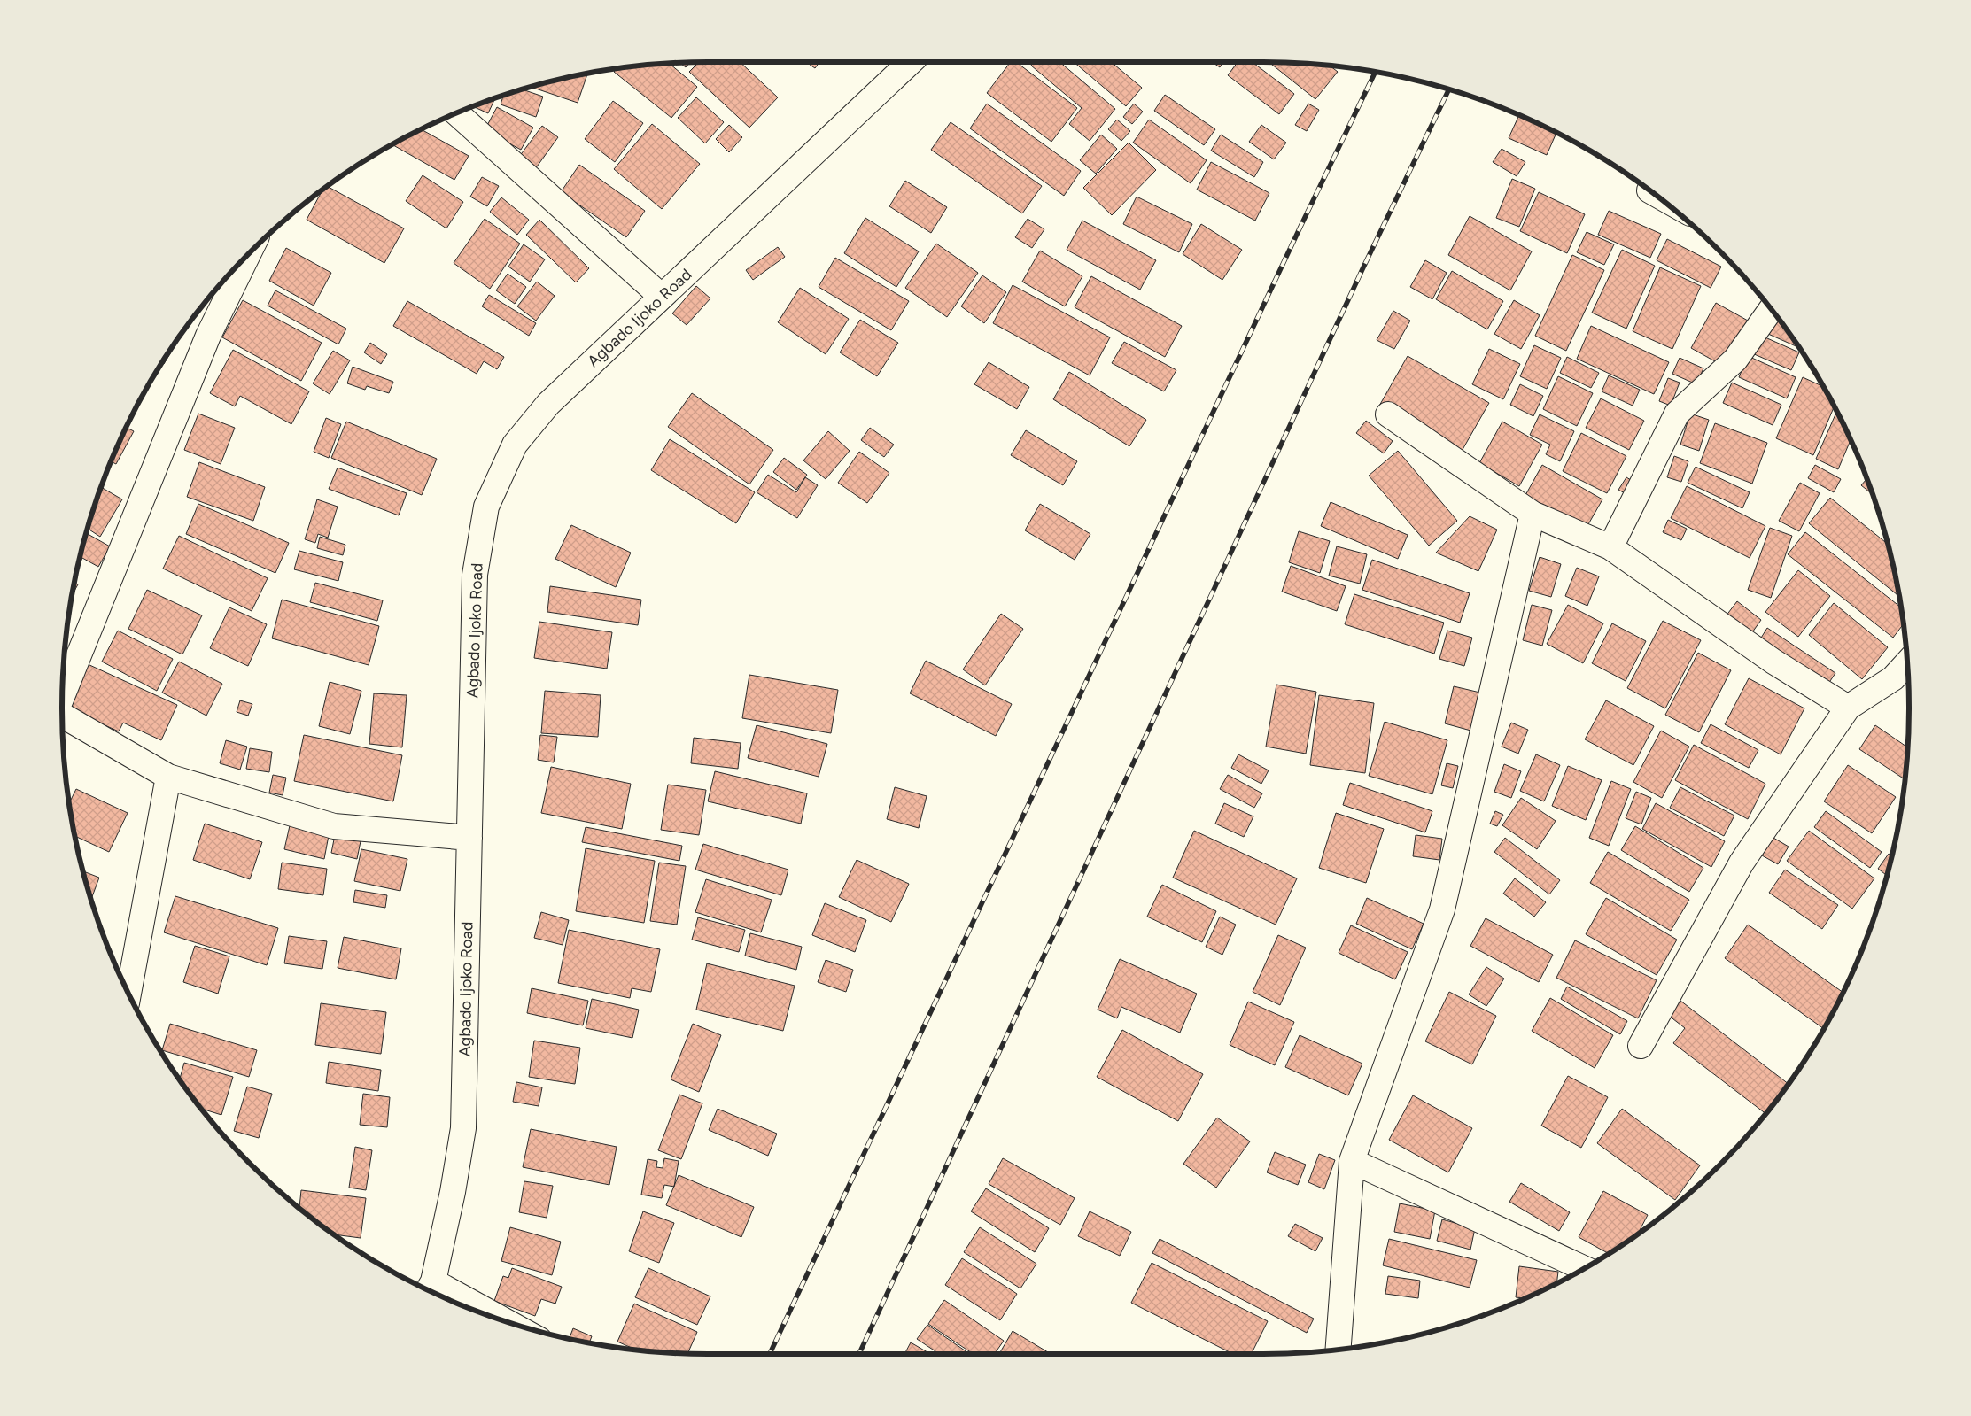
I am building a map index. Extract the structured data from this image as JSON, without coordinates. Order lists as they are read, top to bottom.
{
  "streets": {
    "street": ["Agbado Ijoko Road"]
  }
}
